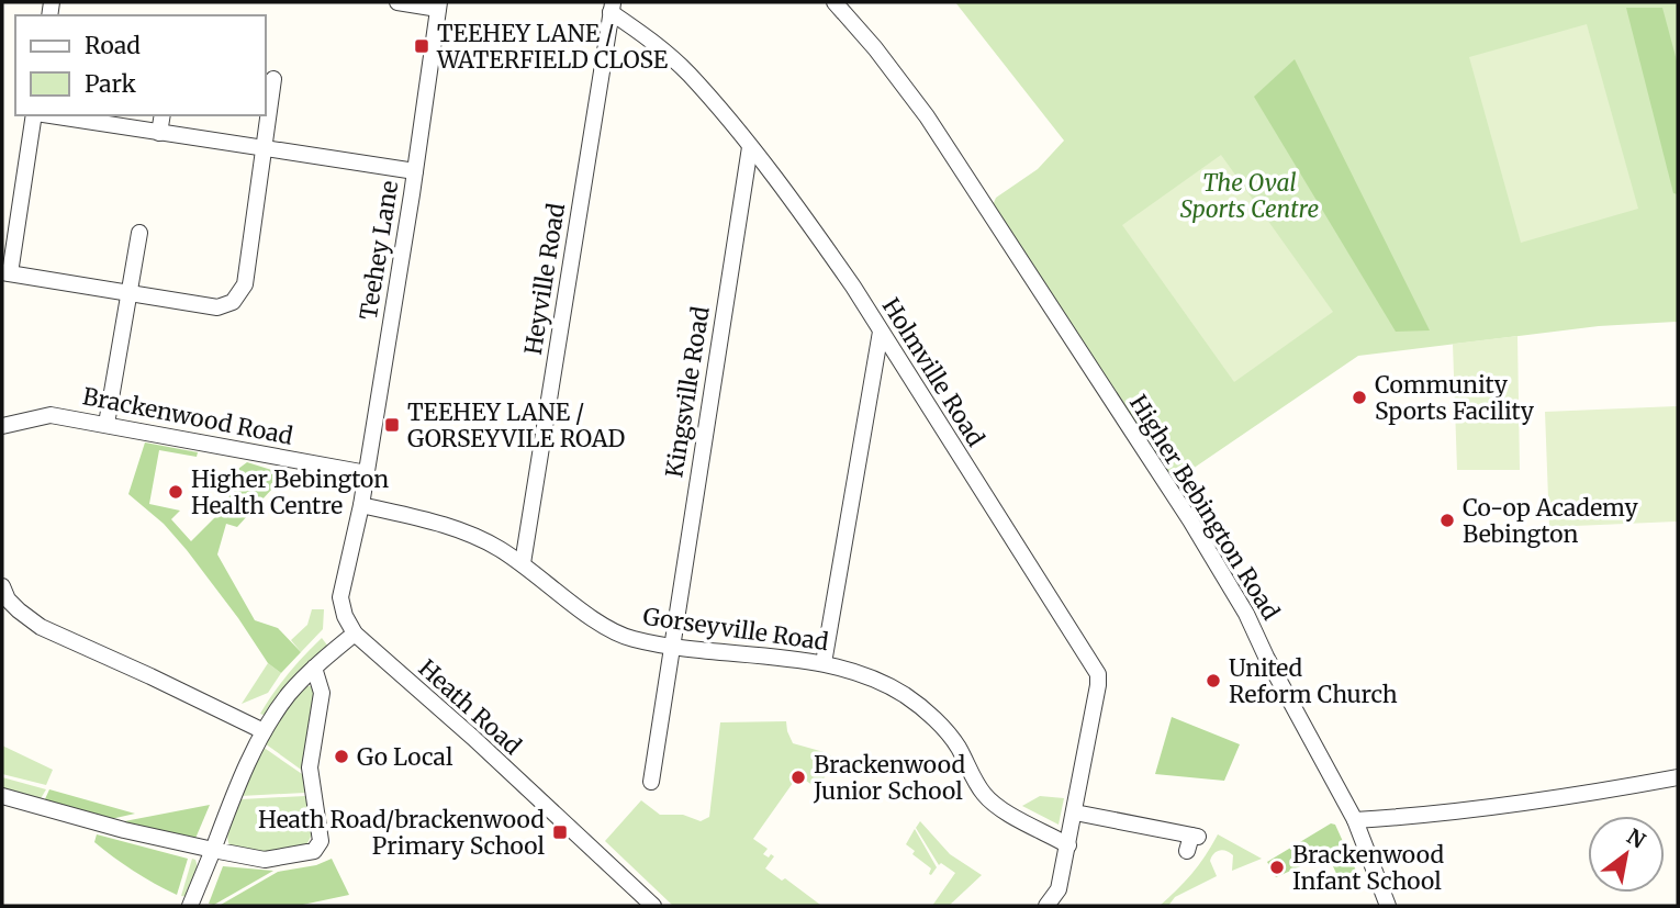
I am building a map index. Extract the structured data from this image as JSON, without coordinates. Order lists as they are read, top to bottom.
{
  "streets": {
    "street": [
      "Teehey Lane",
      "Heyville Road",
      "Holmville Road",
      "Kingsville Road",
      "Brackenwood Road",
      "Higher Bebington Road",
      "Gorseyville Road",
      "Heath Road"
    ]
  },
  "crossings": [
    ["Teehey Lane", "Brackenwood Road"],
    ["Teehey Lane", "Gorseyville Road"],
    ["Teehey Lane", "Heath Road"],
    ["Heyville Road", "Holmville Road"],
    ["Heyville Road", "Gorseyville Road"],
    ["Holmville Road", "Kingsville Road"],
    ["Holmville Road", "Gorseyville Road"],
    ["Kingsville Road", "Gorseyville Road"],
    ["Gorseyville Road", "Heath Road"]
  ],
  "parks": ["The Oval Sports Centre"],
  "places": {
    "transit": ["TEEHEY LANE / WATERFIELD CLOSE", "TEEHEY LANE / GORSEYVILE ROAD", "Heath Road/brackenwood Primary School"],
    "other": [
      "Community Sports Facility",
      "Higher Bebington Health Centre",
      "Co-op Academy Bebington",
      "United Reform Church",
      "Go Local",
      "Brackenwood Junior School",
      "Brackenwood Infant School"
    ]
  },
  "legend": ["Road", "Park"],
  "north": "top right"
}
